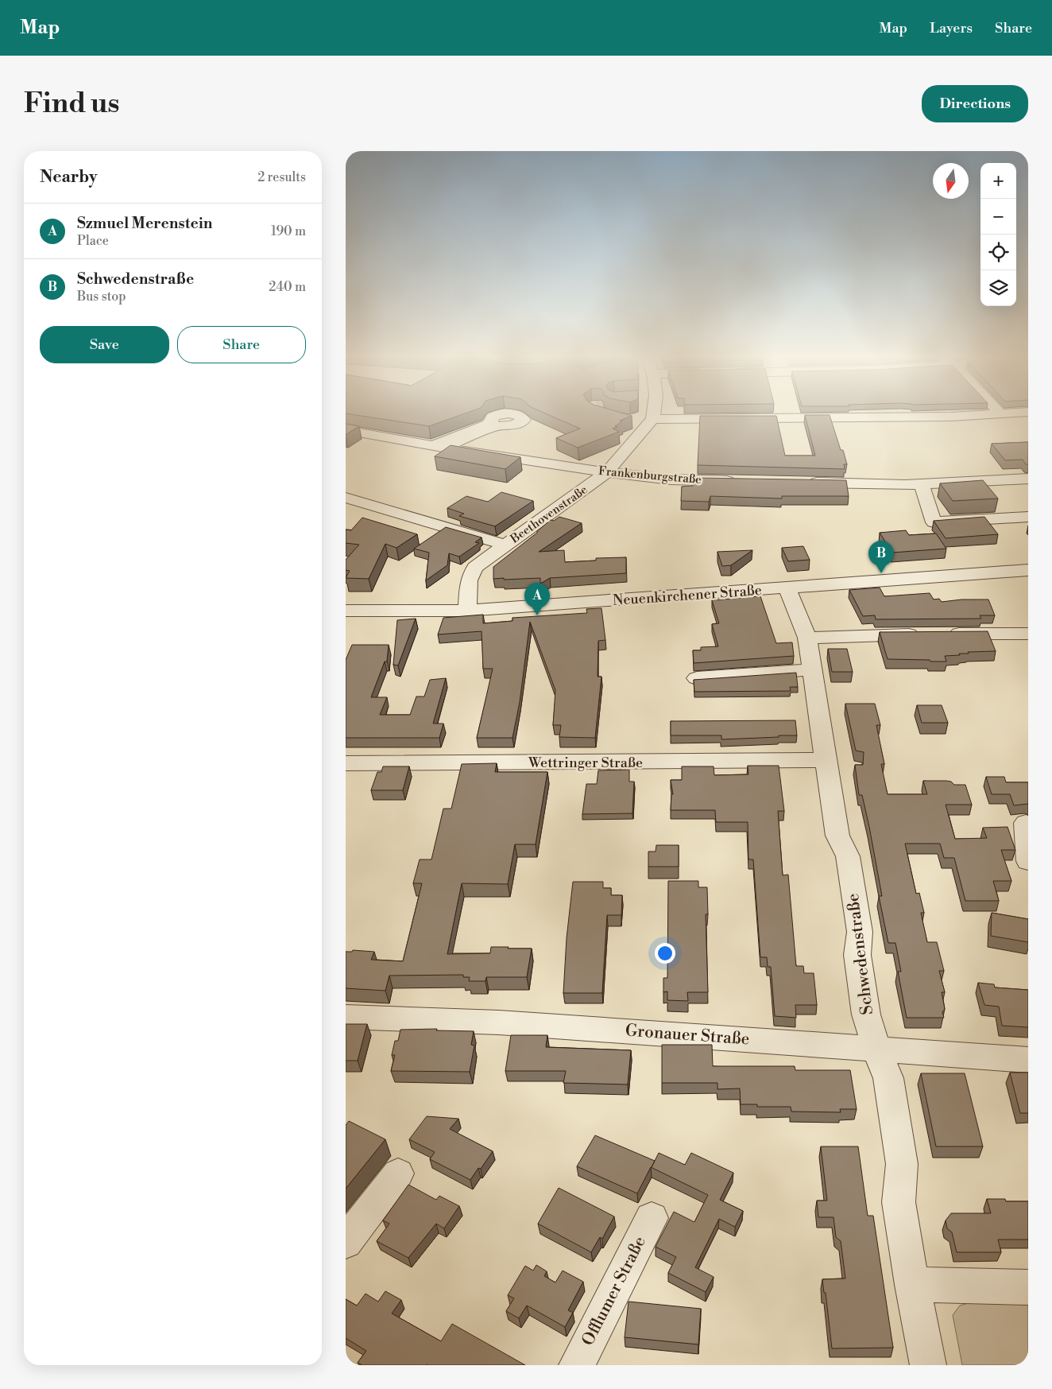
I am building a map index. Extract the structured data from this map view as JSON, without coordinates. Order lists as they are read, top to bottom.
{
  "streets": {
    "street": [
      "Frankenburgstraße",
      "Beethovenstraße",
      "Neuenkirchener Straße",
      "Wettringer Straße",
      "Schwedenstraße",
      "Gronauer Straße",
      "Offlumer Straße"
    ]
  },
  "crossings": [
    ["Frankenburgstraße", "Beethovenstraße"],
    ["Beethovenstraße", "Neuenkirchener Straße"],
    ["Neuenkirchener Straße", "Schwedenstraße"],
    ["Wettringer Straße", "Schwedenstraße"],
    ["Schwedenstraße", "Gronauer Straße"]
  ],
  "north": "bottom",
  "page": {
    "header": "Map",
    "nav": ["Map", "Layers", "Share"],
    "buttons": [
      "Directions",
      ["Save", "Share"]
    ],
    "title": "Find us",
    "heading": ["Nearby", "2 results"],
    "map_buttons": ["+", "−"],
    "list": [
      {
        "mark": "A",
        "name": "Szmuel Merenstein",
        "note": "Place",
        "value": "190 m"
      },
      {
        "mark": "B",
        "name": "Schwedenstraße",
        "note": "Bus stop",
        "value": "240 m"
      }
    ],
    "pins": ["B", "A"]
  }
}
